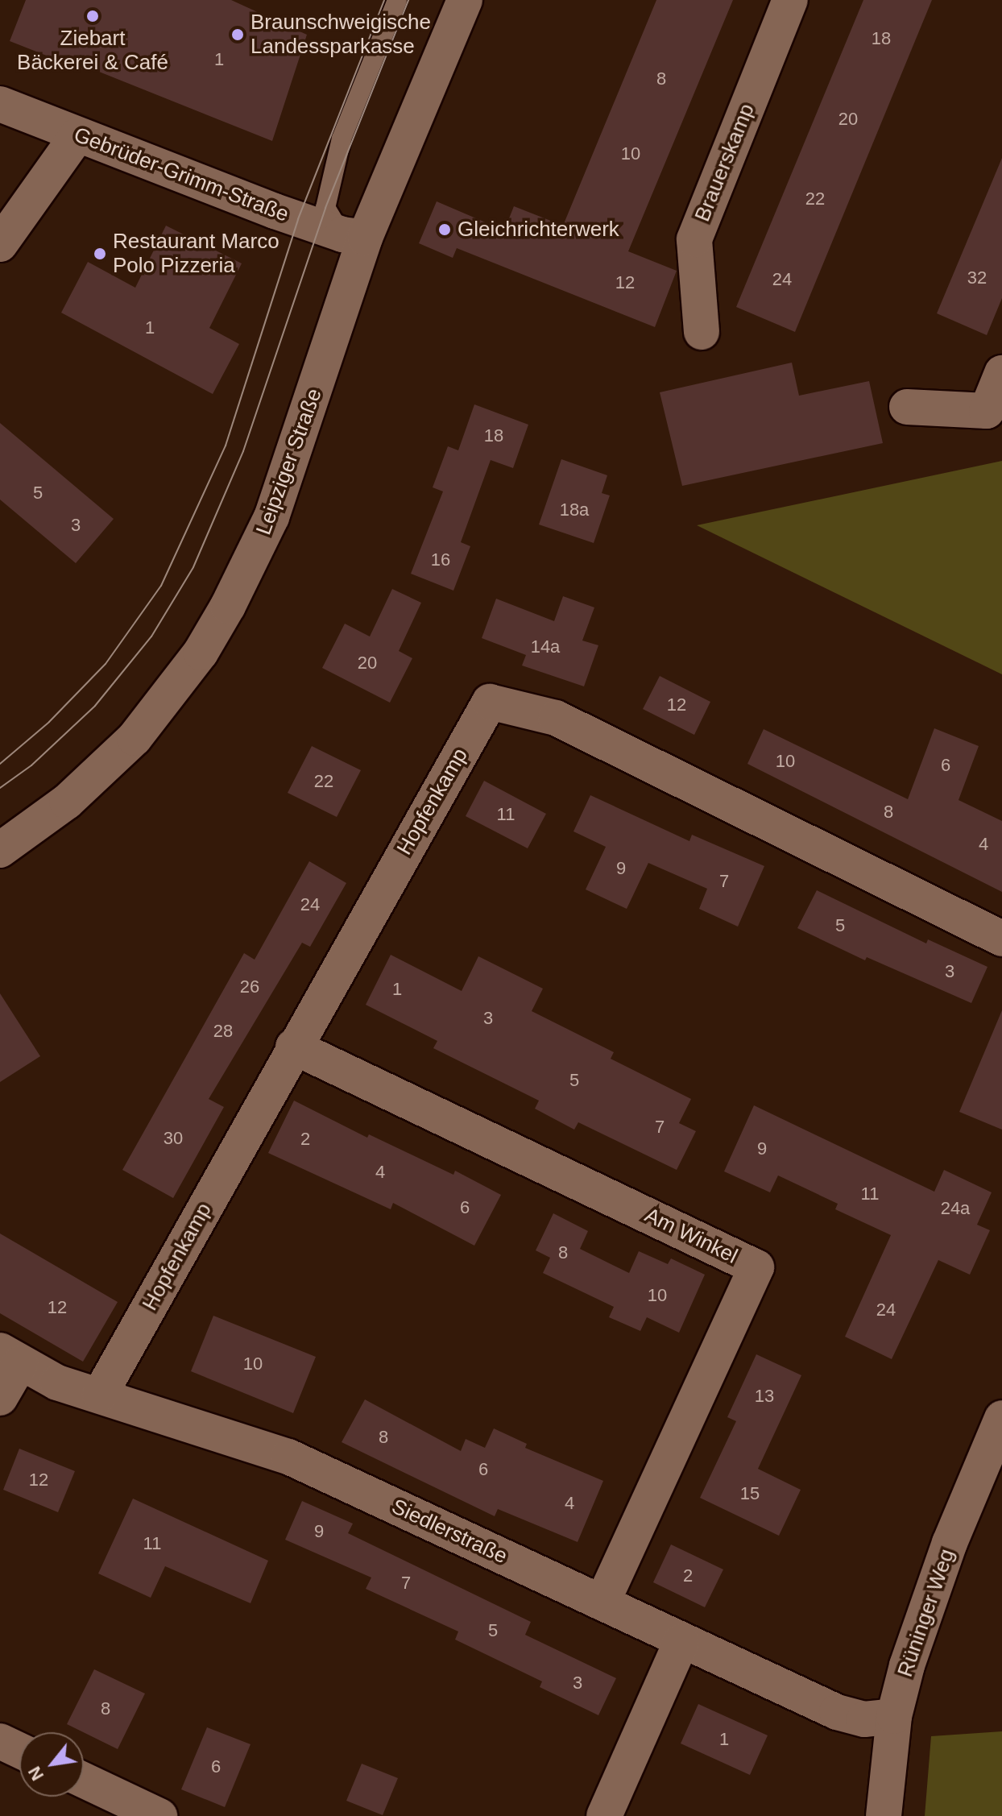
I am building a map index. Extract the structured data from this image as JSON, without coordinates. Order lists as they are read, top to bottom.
{
  "streets": {
    "street": [
      "Brauerskamp",
      "Gebrüder-Grimm-Straße",
      "Leipziger Straße",
      "Hopfenkamp",
      "Am Winkel",
      "Siedlerstraße",
      "Rüninger Weg"
    ]
  },
  "crossings": [
    ["Gebrüder-Grimm-Straße", "Leipziger Straße"],
    ["Hopfenkamp", "Am Winkel"],
    ["Hopfenkamp", "Siedlerstraße"],
    ["Am Winkel", "Siedlerstraße"],
    ["Siedlerstraße", "Rüninger Weg"]
  ],
  "places": [
    "Ziebart Bäckerei & Café",
    "Braunschweigische Landessparkasse",
    "Gleichrichterwerk",
    "Restaurant Marco Polo Pizzeria"
  ],
  "house_numbers": [
    "18",
    "1",
    "8",
    "20",
    "10",
    "22",
    "32",
    "24",
    "12",
    "1",
    "18",
    "5",
    "18a",
    "3",
    "16",
    "14a",
    "20",
    "12",
    "10",
    "6",
    "22",
    "8",
    "11",
    "4",
    "9",
    "7",
    "24",
    "5",
    "3",
    "26",
    "1",
    "3",
    "28",
    "5",
    "7",
    "30",
    "2",
    "9",
    "4",
    "11",
    "6",
    "24a",
    "8",
    "10",
    "12",
    "24",
    "10",
    "13",
    "8",
    "6",
    "12",
    "15",
    "4",
    "9",
    "11",
    "2",
    "7",
    "5",
    "3",
    "8",
    "1",
    "6"
  ],
  "north": "bottom left"
}
